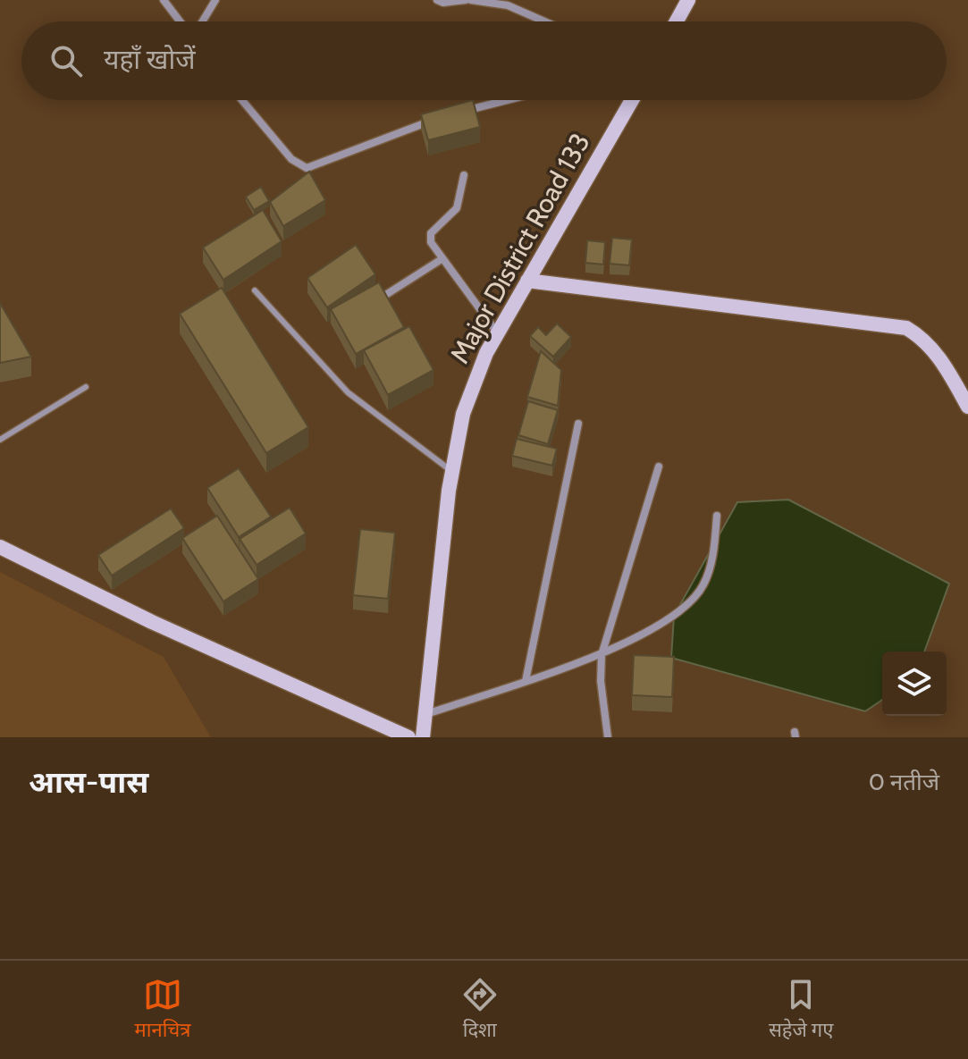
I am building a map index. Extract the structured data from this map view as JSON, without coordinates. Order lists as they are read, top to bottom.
{
  "streets": {
    "street": ["Major District Road 133"]
  },
  "page": {
    "search": "यहाँ खोजें",
    "heading": ["आस-पास", "0 नतीजे"],
    "nav": ["मानचित्र", "दिशा", "सहेजे गए"]
  }
}
